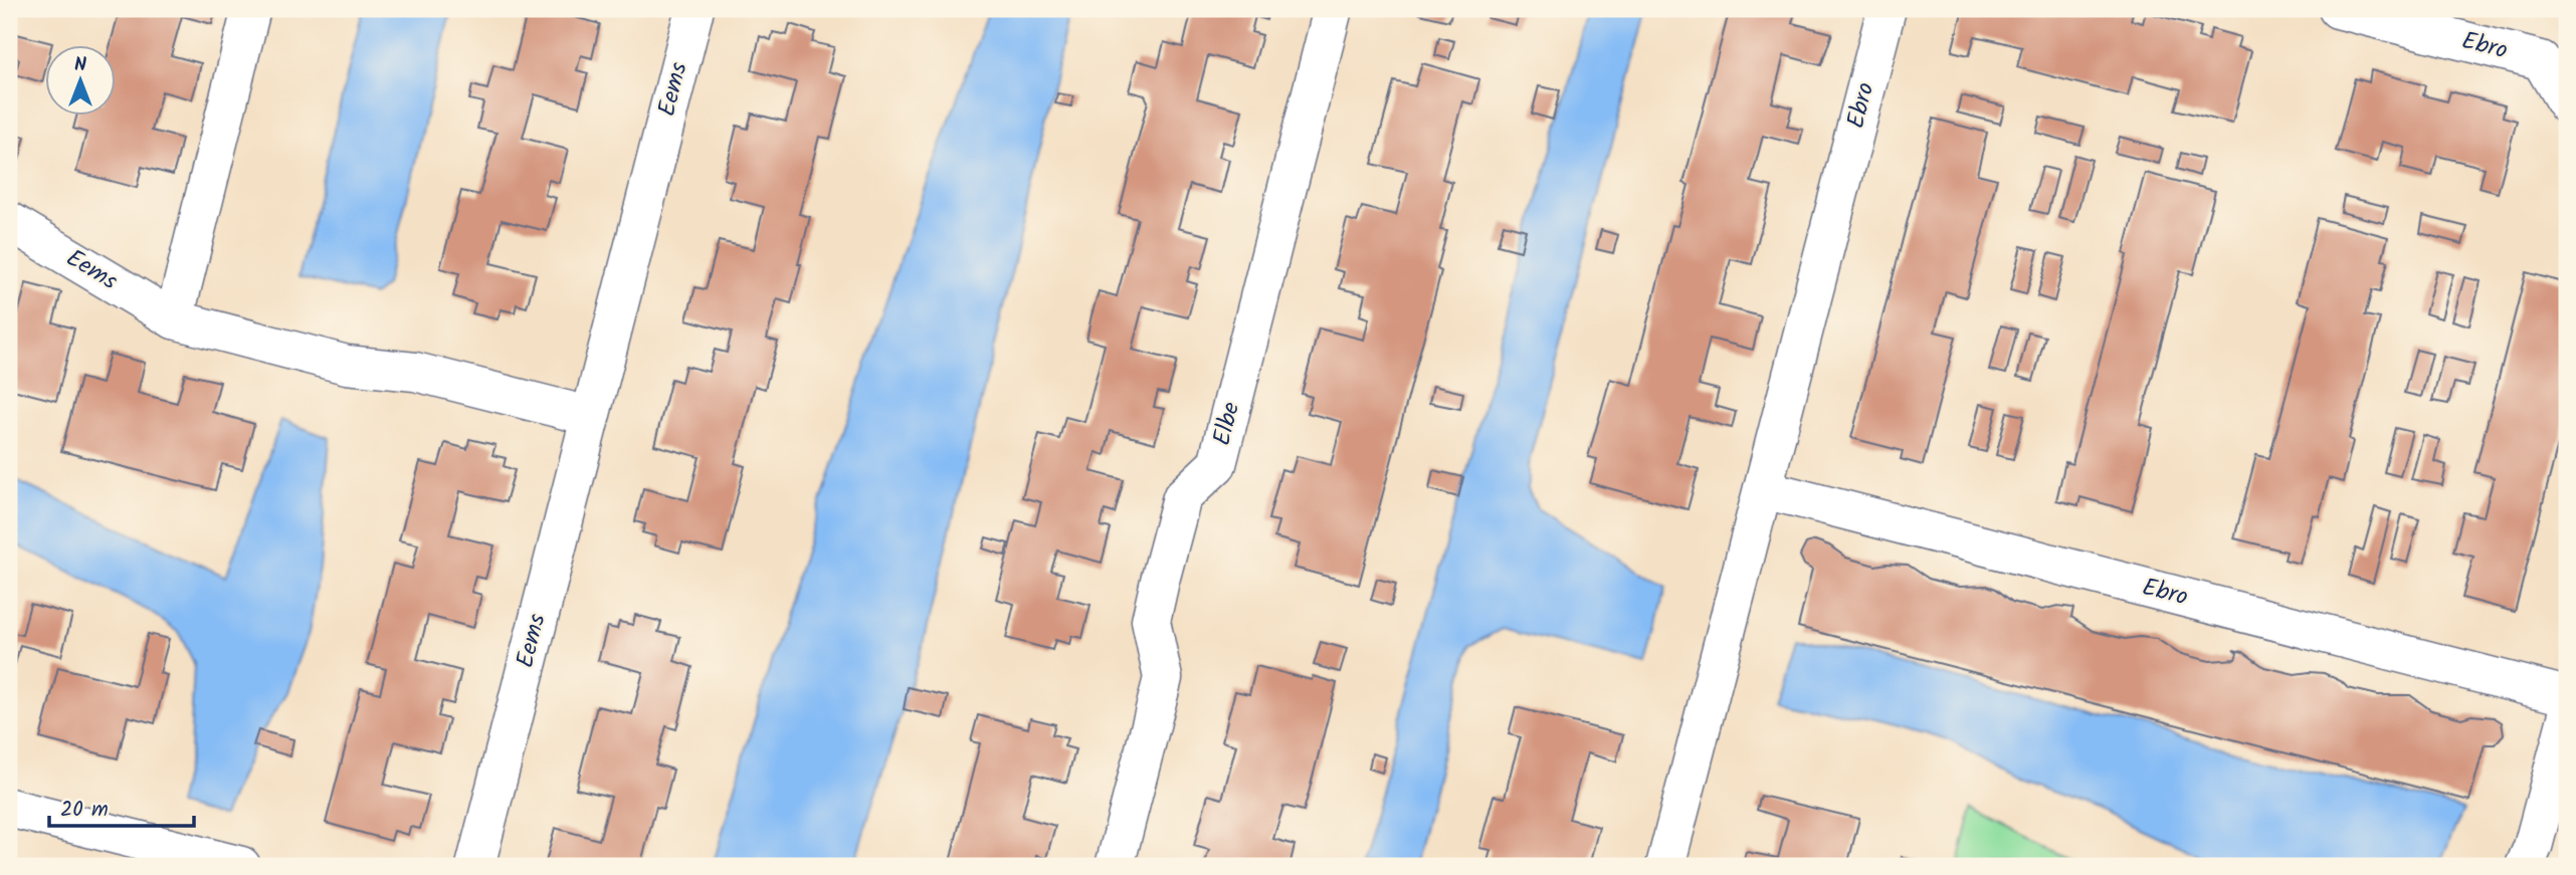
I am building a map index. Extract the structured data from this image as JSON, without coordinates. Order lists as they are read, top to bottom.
{
  "streets": {
    "street": ["Ebro", "Eems", "Elbe"]
  },
  "scale_bar": "20 m",
  "north": "top"
}
